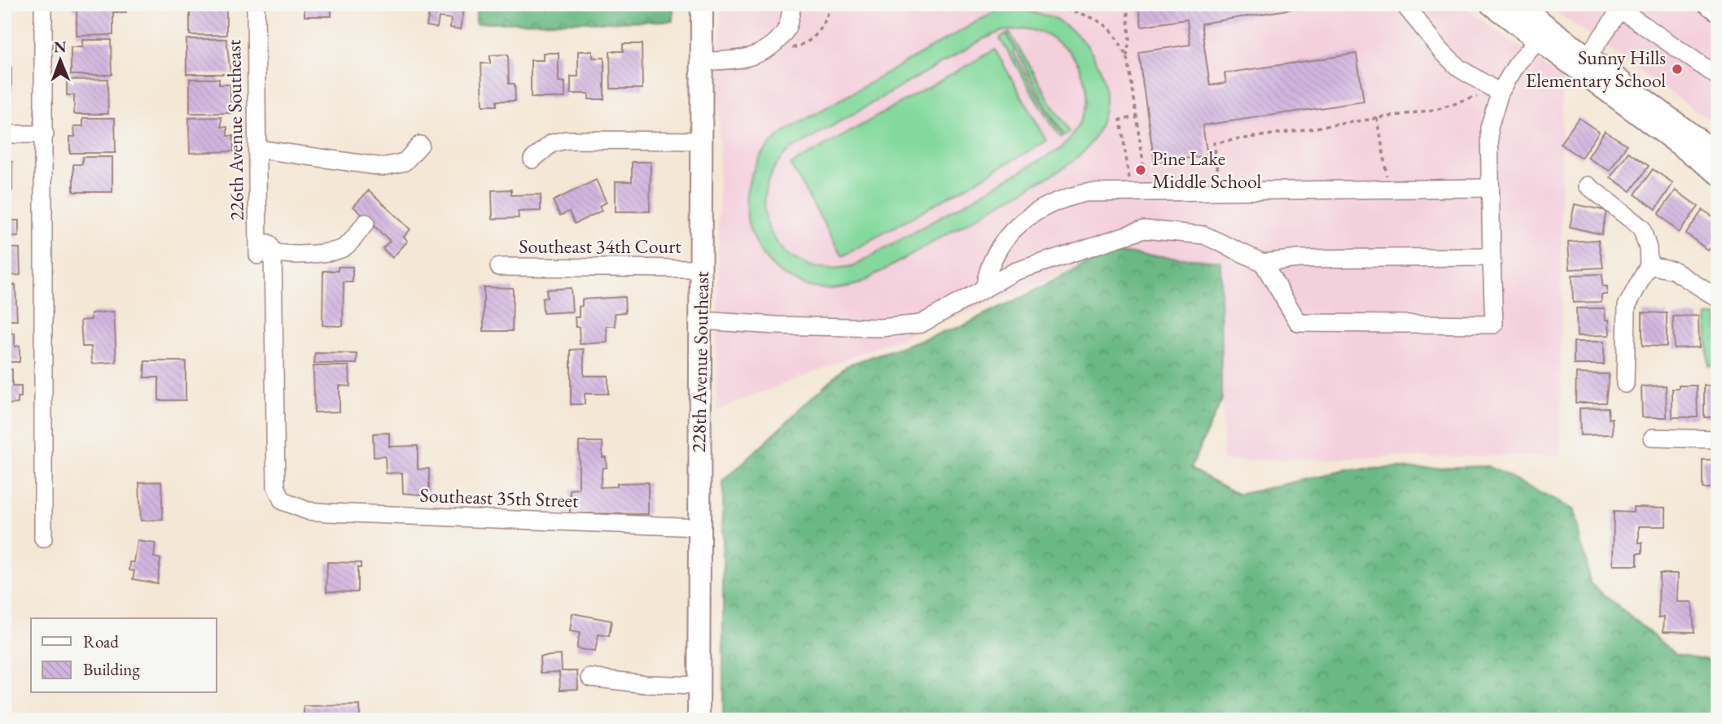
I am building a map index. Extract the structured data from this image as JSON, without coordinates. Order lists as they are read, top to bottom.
{
  "streets": {
    "main road": ["228th Avenue Southeast"],
    "street": ["226th Avenue Southeast", "Southeast 34th Court", "Southeast 35th Street"]
  },
  "crossings": [
    ["226th Avenue Southeast", "Southeast 35th Street"],
    ["Southeast 34th Court", "228th Avenue Southeast"],
    ["228th Avenue Southeast", "Southeast 35th Street"]
  ],
  "places": ["Sunny Hills Elementary School", "Pine Lake Middle School"],
  "legend": ["Road", "Building"],
  "north": "top"
}
